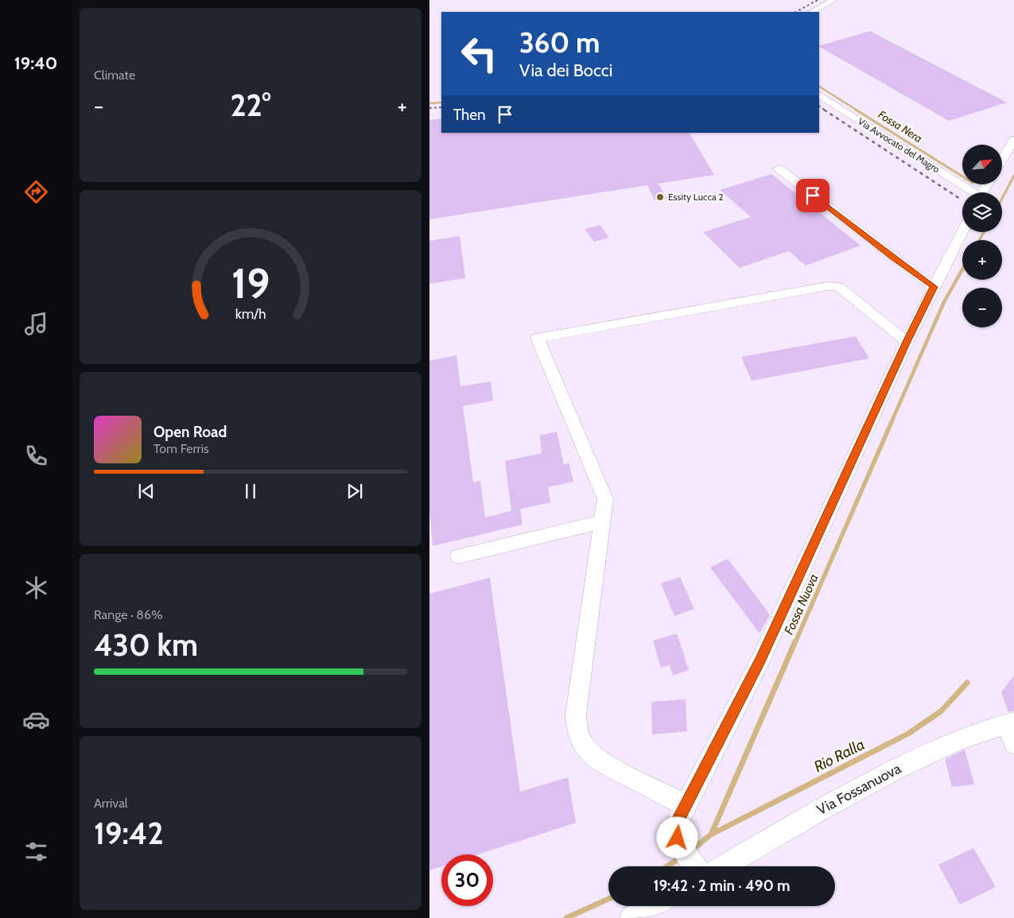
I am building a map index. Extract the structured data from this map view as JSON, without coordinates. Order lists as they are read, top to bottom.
{
  "streets": {
    "street": ["Via Avvocato del Magro", "Via Fossanuova"]
  },
  "water": ["Fossa Nera", "Fossa Nuova", "Rio Ralla"],
  "places": ["Essity Lucca 2"],
  "north": "top right",
  "page": {
    "tabs": "19:40",
    "tile": [
      "Climate",
      ["Range · 86%", "430 km"],
      ["Arrival", "19:42"]
    ],
    "turn": ["360 m", "Via dei Bocci"],
    "heat": ["−", "22°", "+"],
    "then": "Then",
    "map_buttons": ["+", "−"],
    "song": ["Open Road", "Tom Ferris"],
    "limit": "30",
    "trip": "19:42 · 2 min · 490 m",
    "gauge": ["19", "km/h"]
  }
}
